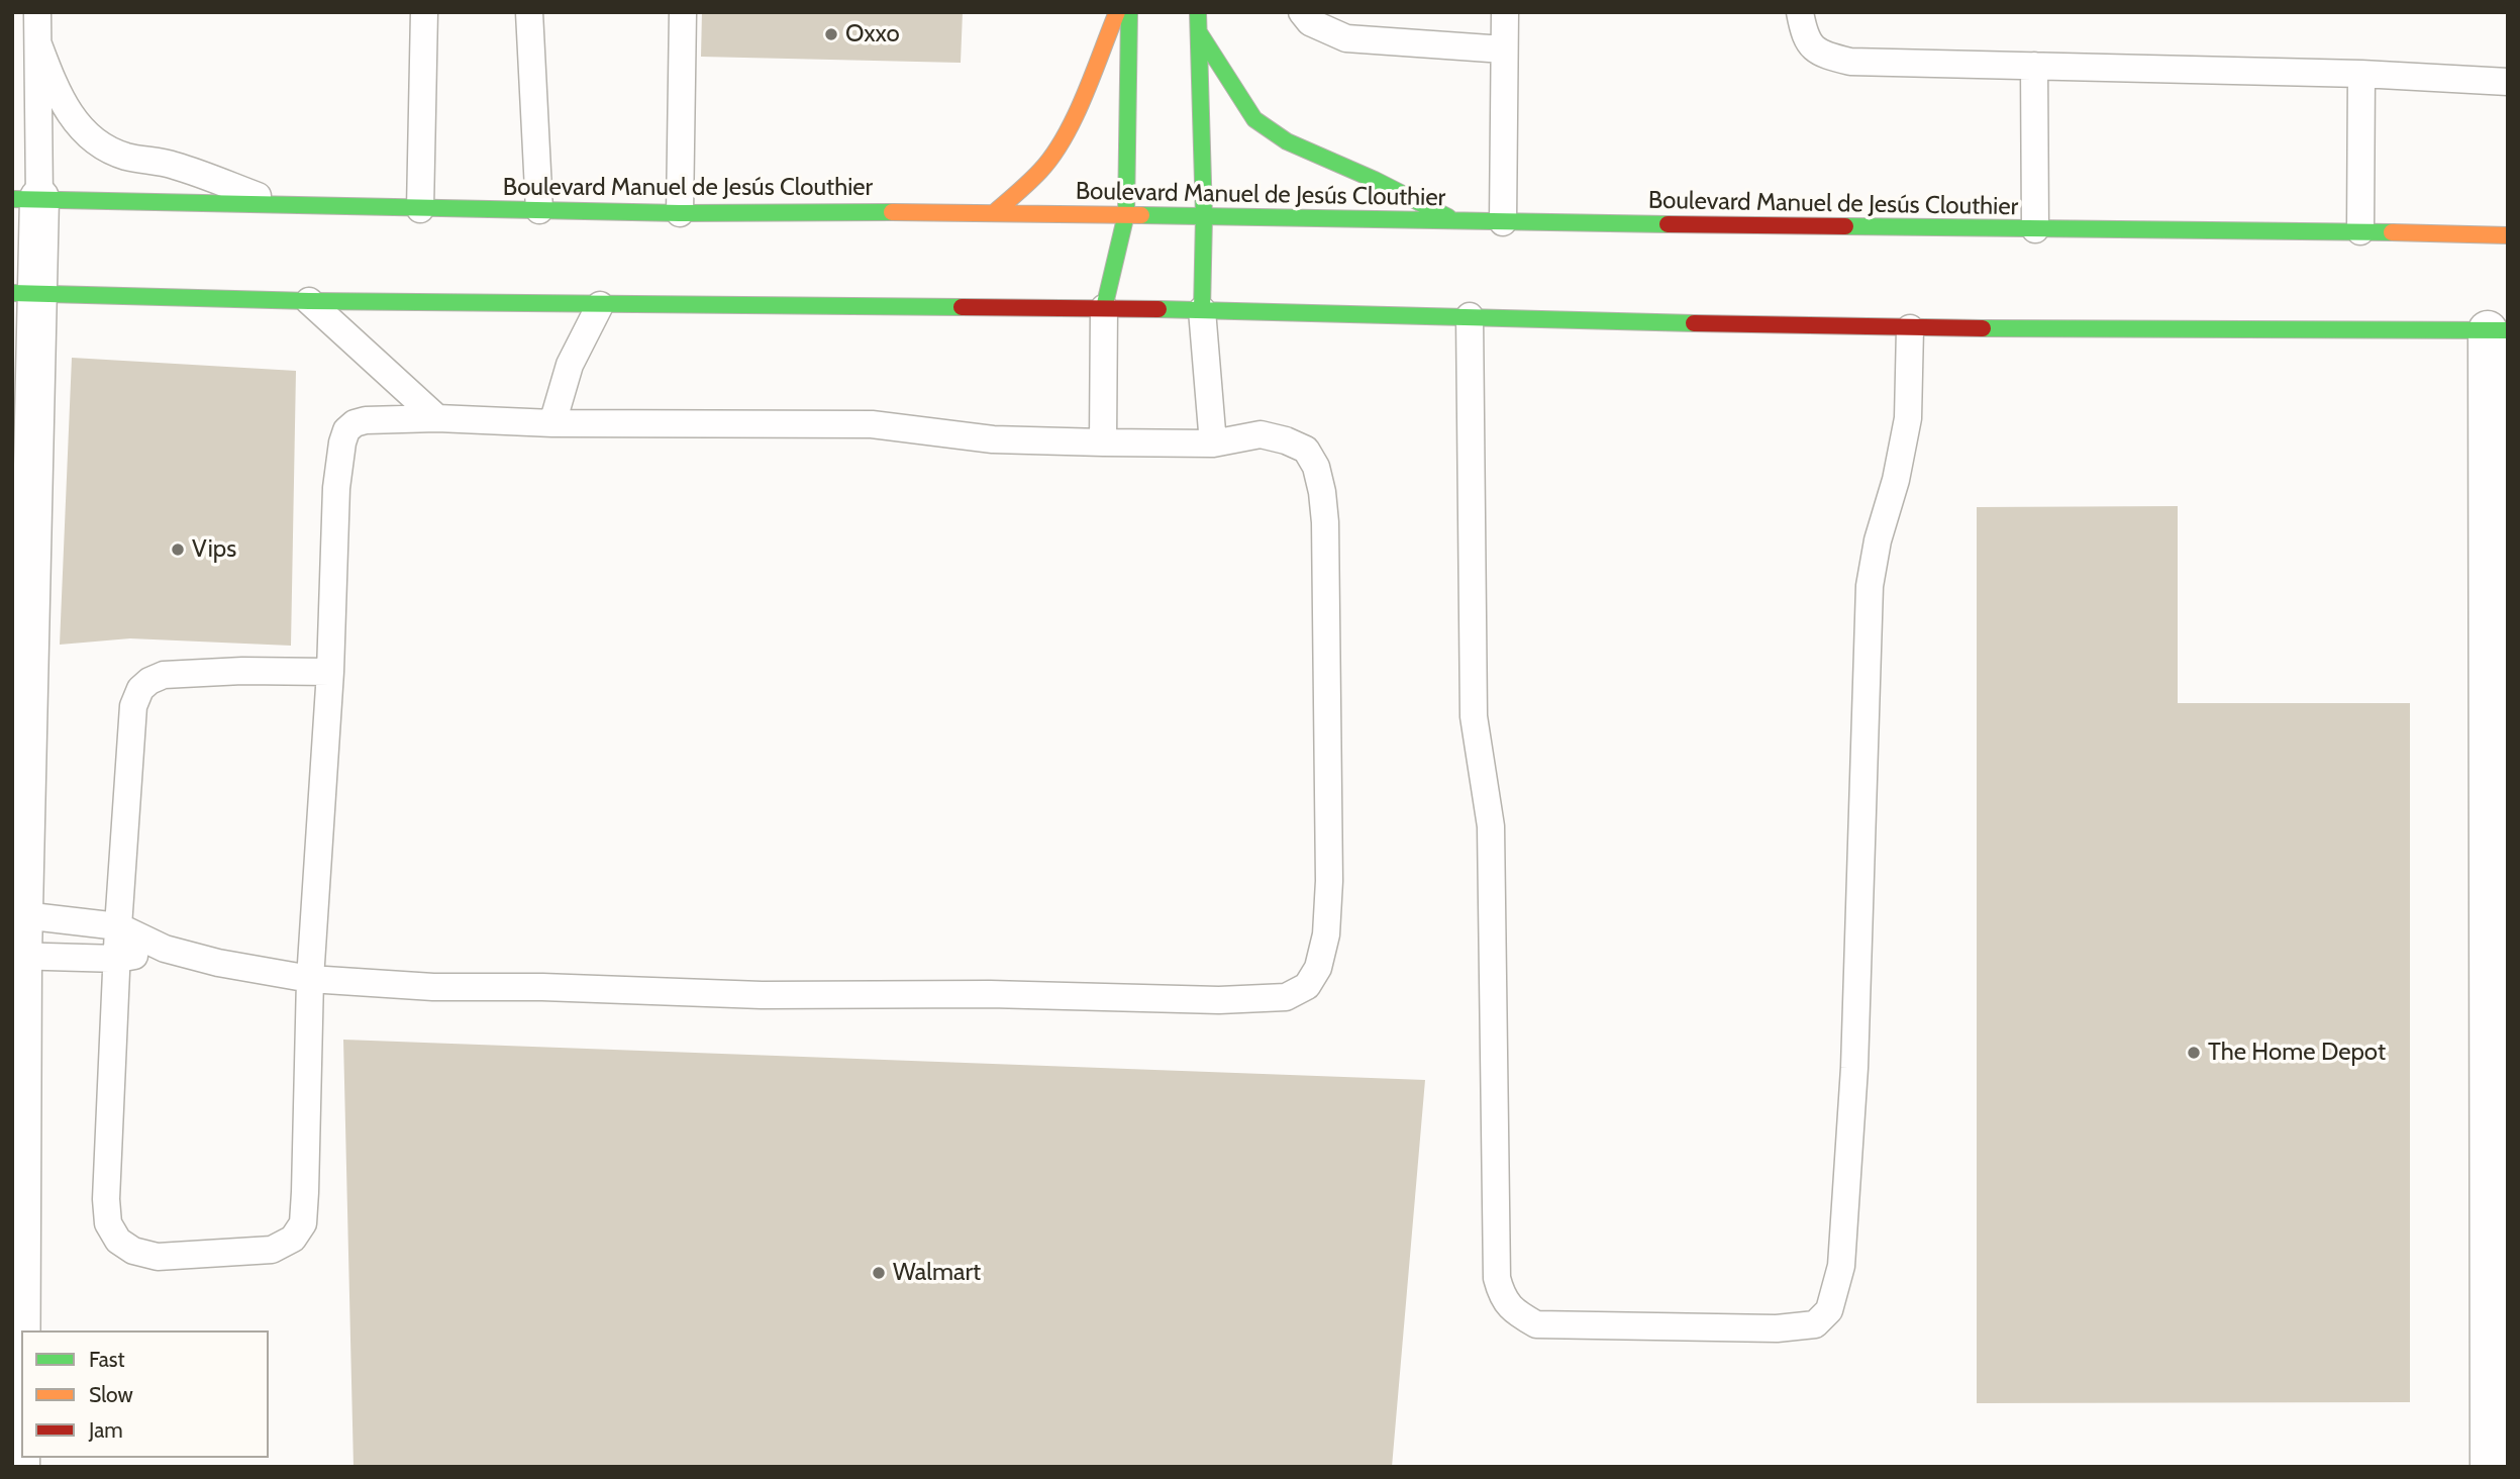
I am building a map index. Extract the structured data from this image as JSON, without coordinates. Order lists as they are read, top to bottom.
{
  "streets": {
    "main road": ["Boulevard Manuel de Jesús Clouthier"]
  },
  "places": [
    "Oxxo",
    "Vips",
    "The Home Depot",
    "Walmart"
  ],
  "legend": ["Fast", "Slow", "Jam"]
}
